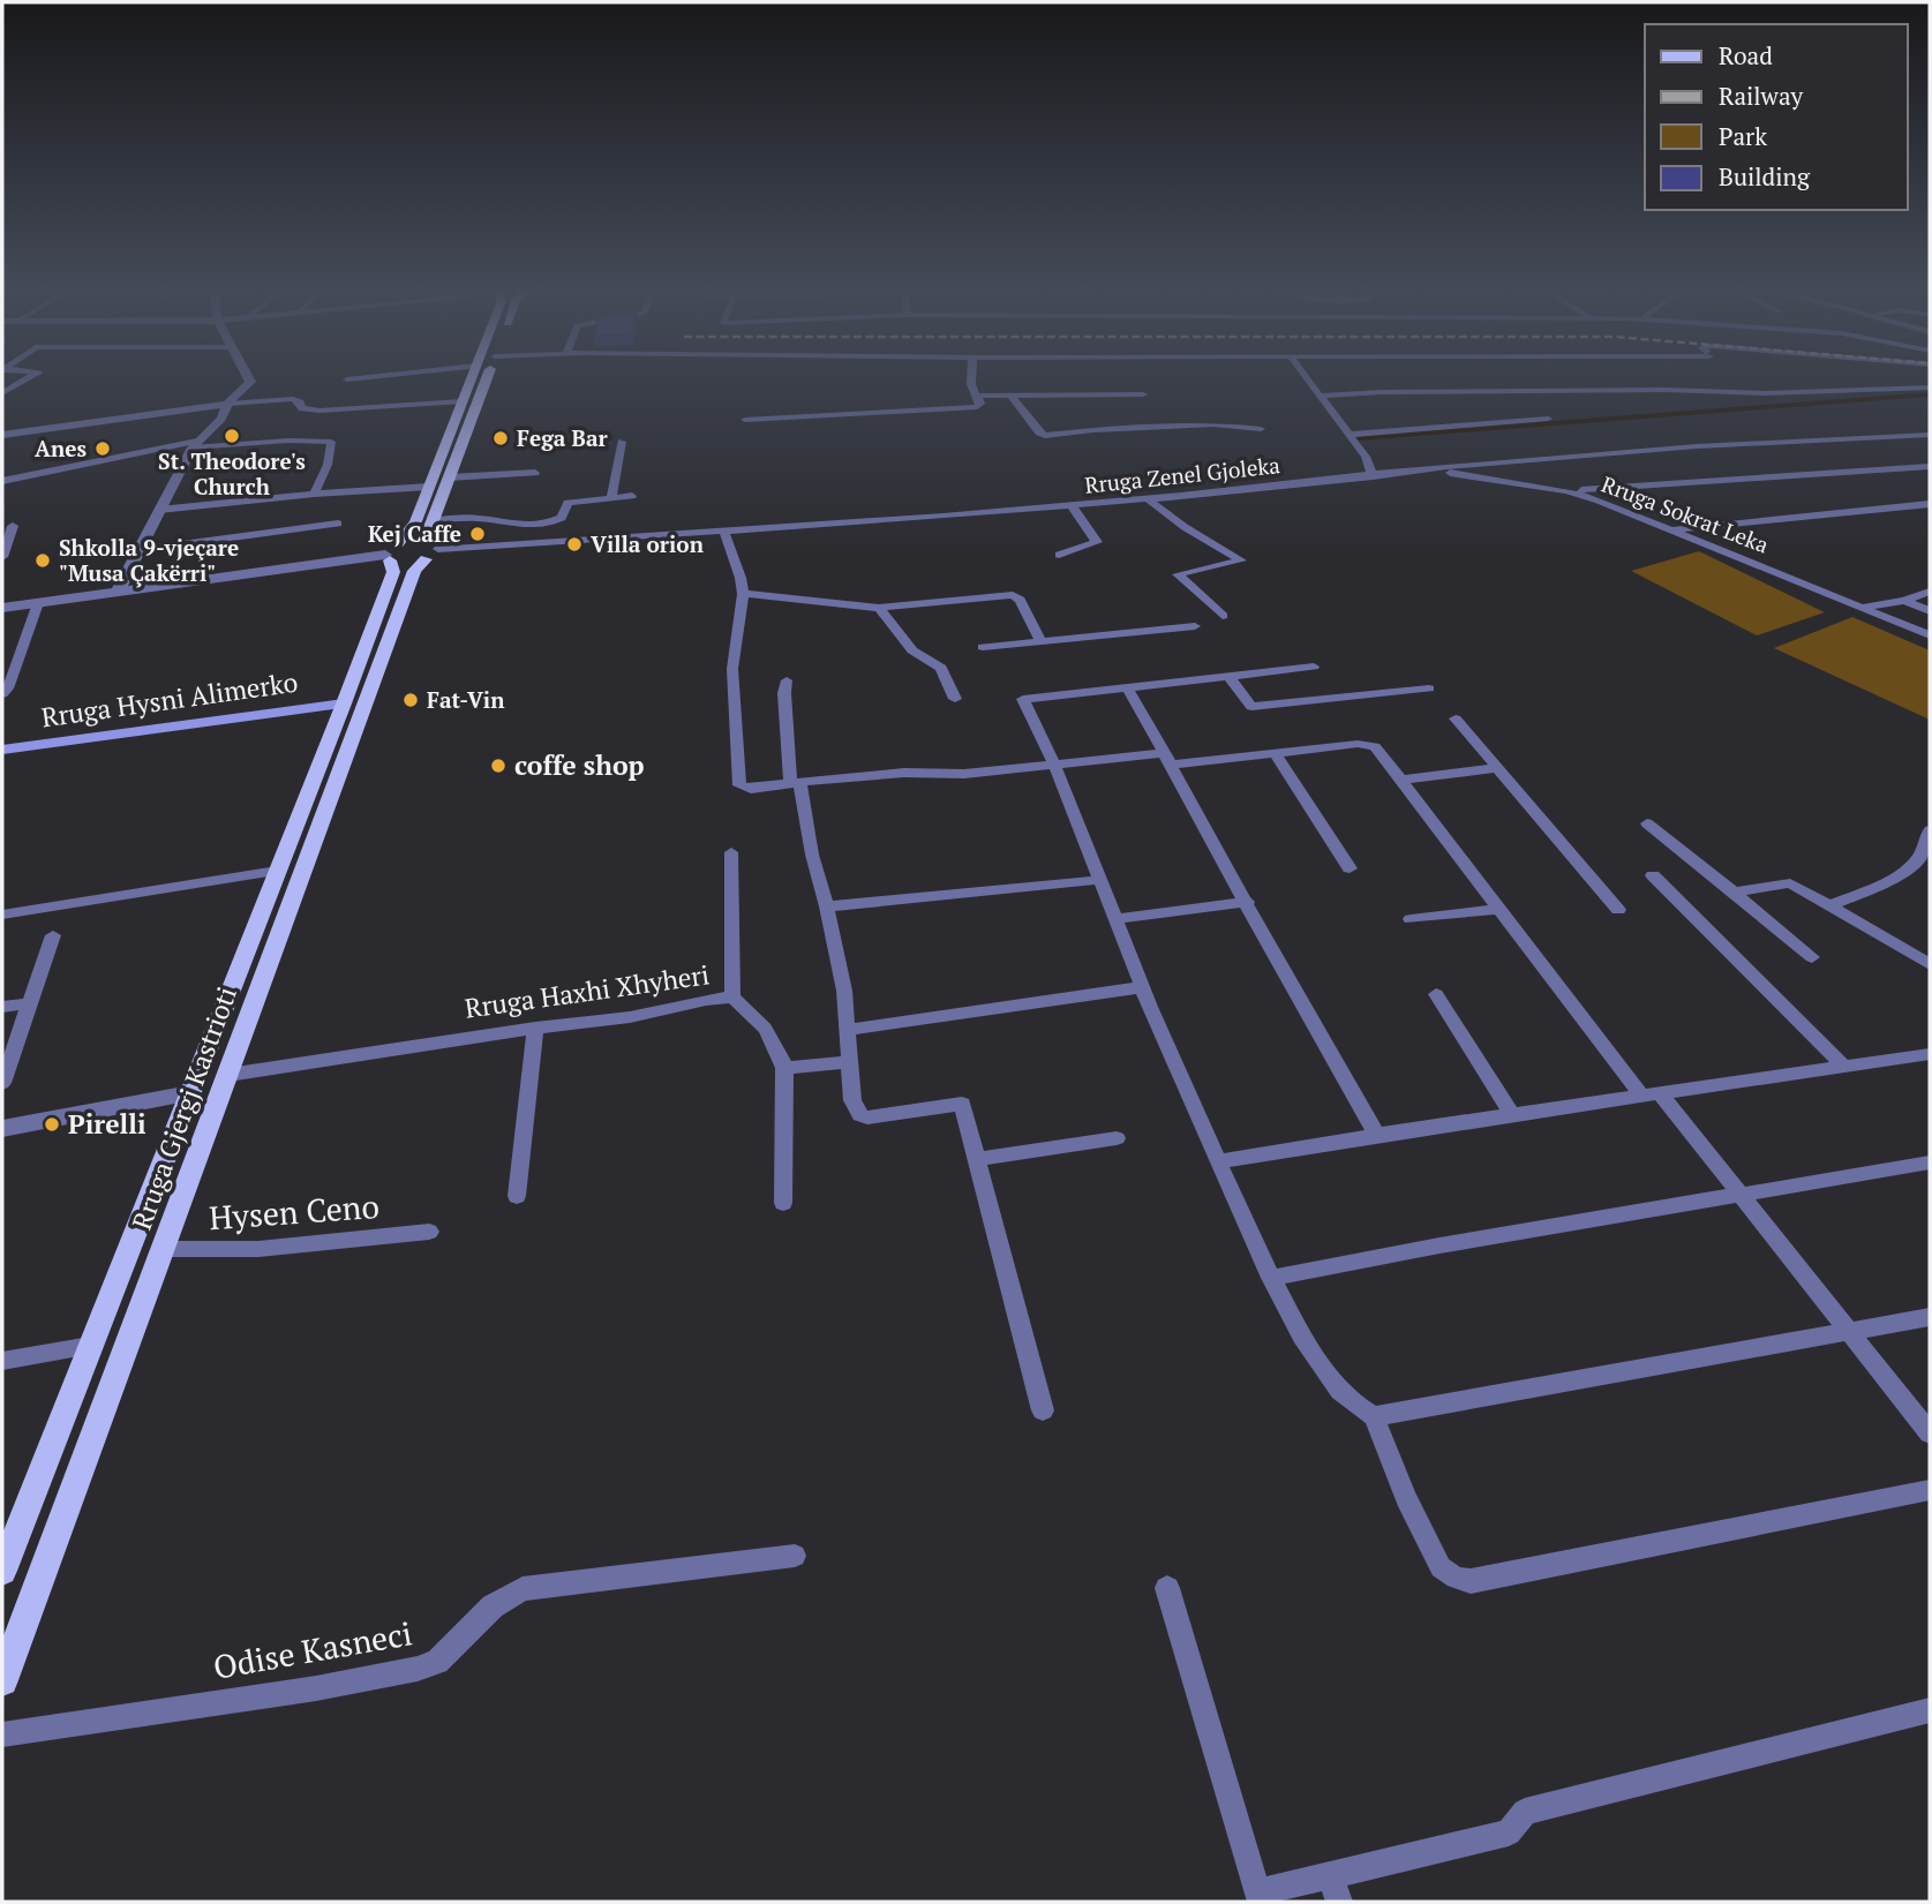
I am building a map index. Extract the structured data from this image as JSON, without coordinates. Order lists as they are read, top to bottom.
{
  "streets": {
    "main road": ["Rruga Hysni Alimerko", "Rruga Gjergj Kastrioti"],
    "street": [
      "Rruga Zenel Gjoleka",
      "Rruga Sokrat Leka",
      "Rruga Haxhi Xhyheri",
      "Hysen Ceno",
      "Odise Kasneci"
    ]
  },
  "crossings": [
    ["Rruga Zenel Gjoleka", "Rruga Sokrat Leka"],
    ["Rruga Zenel Gjoleka", "Rruga Gjergj Kastrioti"],
    ["Rruga Hysni Alimerko", "Rruga Gjergj Kastrioti"],
    ["Rruga Haxhi Xhyheri", "Rruga Gjergj Kastrioti"],
    ["Rruga Gjergj Kastrioti", "Hysen Ceno"]
  ],
  "places": [
    "St. Theodore's Church",
    "Fega Bar",
    "Anes",
    "Kej Caffe",
    "Villa orion",
    "Shkolla 9-vjeçare \"Musa Çakërri\"",
    "Fat-Vin",
    "coffe shop",
    "Pirelli"
  ],
  "legend": [
    "Road",
    "Railway",
    "Park",
    "Building"
  ]
}
